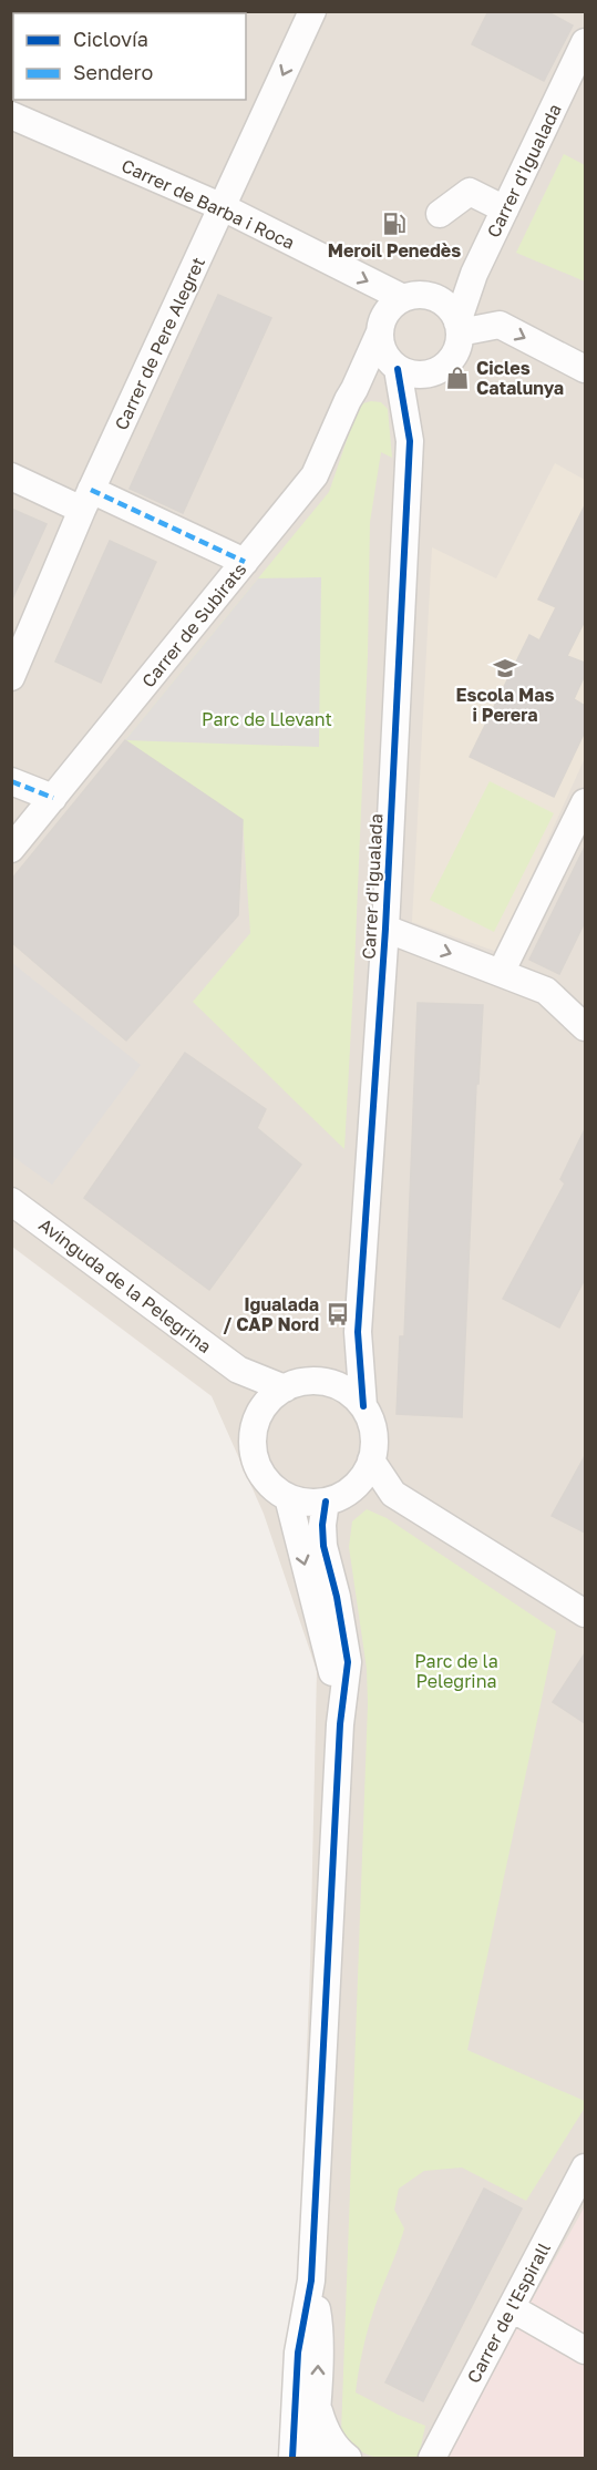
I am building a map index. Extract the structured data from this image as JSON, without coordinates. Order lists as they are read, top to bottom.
{
  "streets": {
    "street": [
      "Carrer d'Igualada",
      "Carrer de Barba i Roca",
      "Carrer de Pere Alegret",
      "Carrer de Subirats",
      "Avinguda de la Pelegrina",
      "Carrer de l'Espirall"
    ]
  },
  "crossings": [
    ["Carrer d'Igualada", "Carrer de Barba i Roca"],
    ["Carrer d'Igualada", "Carrer de Subirats"],
    ["Carrer d'Igualada", "Avinguda de la Pelegrina"],
    ["Carrer de Barba i Roca", "Carrer de Pere Alegret"],
    ["Carrer de Barba i Roca", "Carrer de Subirats"]
  ],
  "one_way": ["Carrer de Barba i Roca"],
  "parks": ["Parc de Llevant", "Parc de la Pelegrina"],
  "places": {
    "fuel station": ["Meroil Penedès"],
    "shop": ["Cicles Catalunya"],
    "school or university": ["Escola Mas i Perera"],
    "bus stop": ["Igualada / CAP Nord"]
  },
  "legend": ["Ciclovía", "Sendero"]
}
